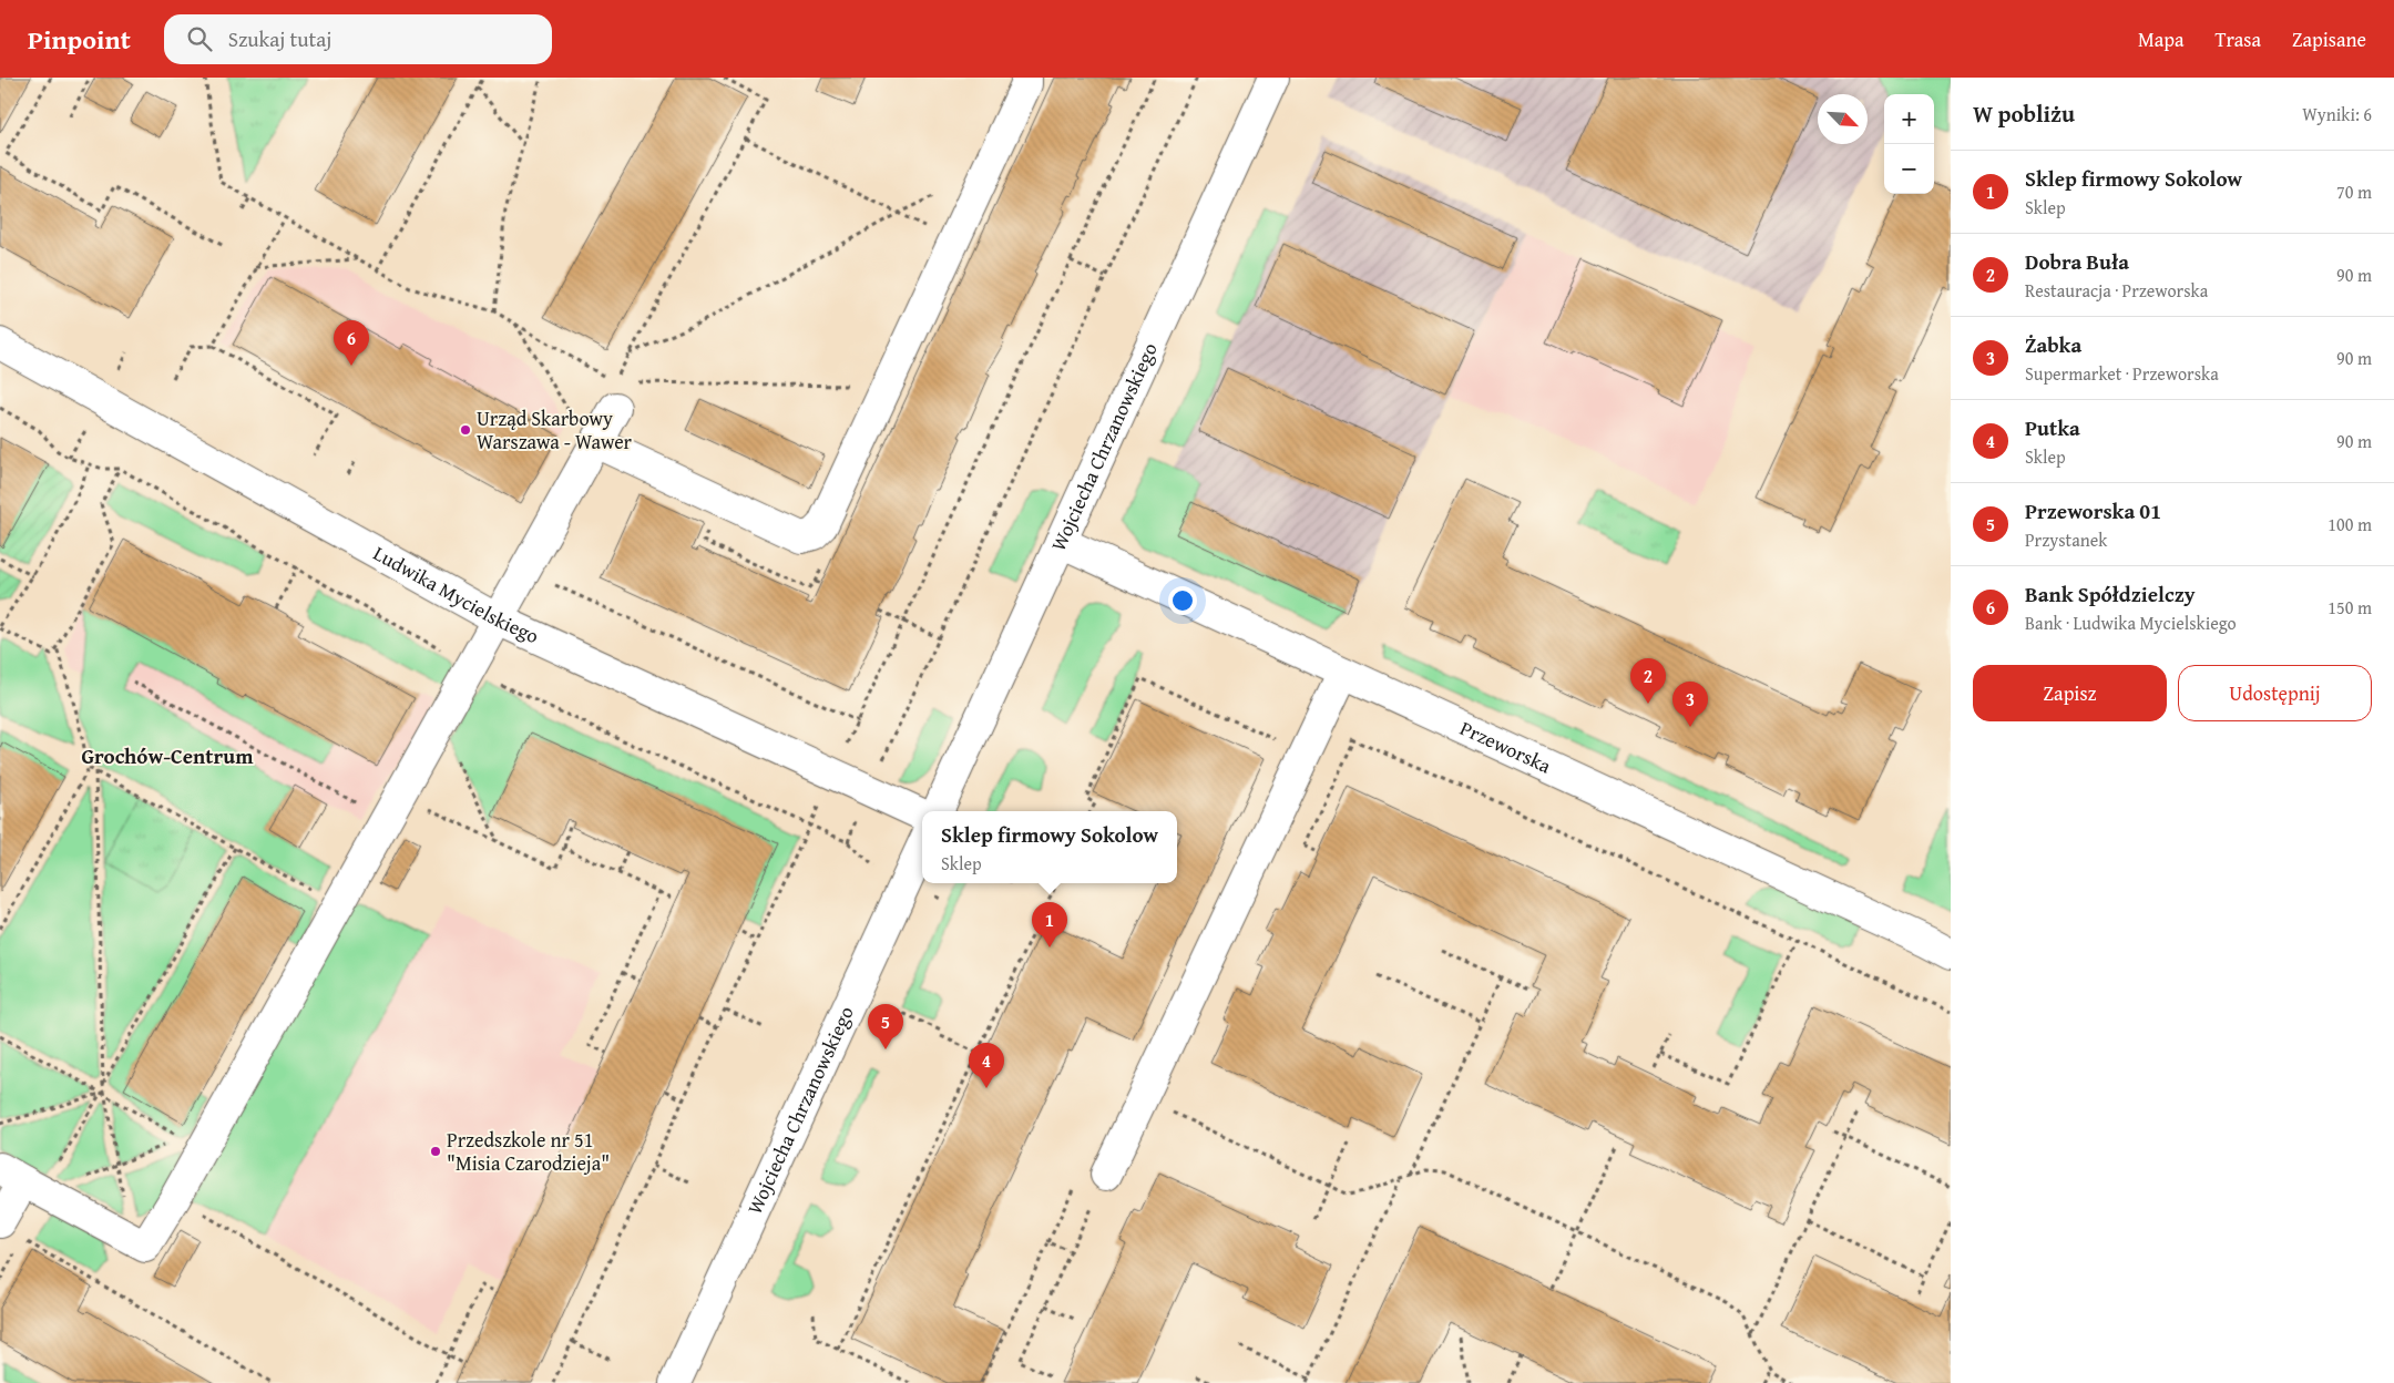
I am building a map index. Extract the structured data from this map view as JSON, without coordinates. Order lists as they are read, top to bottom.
{
  "streets": {
    "street": ["Wojciecha Chrzanowskiego", "Ludwika Mycielskiego", "Przeworska"]
  },
  "crossings": [
    ["Wojciecha Chrzanowskiego", "Przeworska"]
  ],
  "districts": ["Grochów-Centrum"],
  "places": ["Urząd Skarbowy Warszawa - Wawer", "Przedszkole nr 51 \"Misia Czarodzieja\""],
  "north": "bottom right",
  "page": {
    "header": "Pinpoint",
    "search": "Szukaj tutaj",
    "nav": ["Mapa", "Trasa", "Zapisane"],
    "heading": ["W pobliżu", "Wyniki: 6"],
    "map_buttons": ["+", "−"],
    "list": [
      {
        "mark": "1",
        "name": "Sklep firmowy Sokolow",
        "note": "Sklep",
        "value": "70 m"
      },
      {
        "mark": "2",
        "name": "Dobra Buła",
        "note": "Restauracja · Przeworska",
        "value": "90 m"
      },
      {
        "mark": "3",
        "name": "Żabka",
        "note": "Supermarket · Przeworska",
        "value": "90 m"
      },
      {
        "mark": "4",
        "name": "Putka",
        "note": "Sklep",
        "value": "90 m"
      },
      {
        "mark": "5",
        "name": "Przeworska 01",
        "note": "Przystanek",
        "value": "100 m"
      },
      {
        "mark": "6",
        "name": "Bank Spółdzielczy",
        "note": "Bank · Ludwika Mycielskiego",
        "value": "150 m"
      }
    ],
    "pins": [
      "6",
      "2",
      "3",
      "1",
      "5",
      "4"
    ],
    "buttons": ["Zapisz", "Udostępnij"],
    "popup": ["Sklep firmowy Sokolow", "Sklep"]
  }
}
